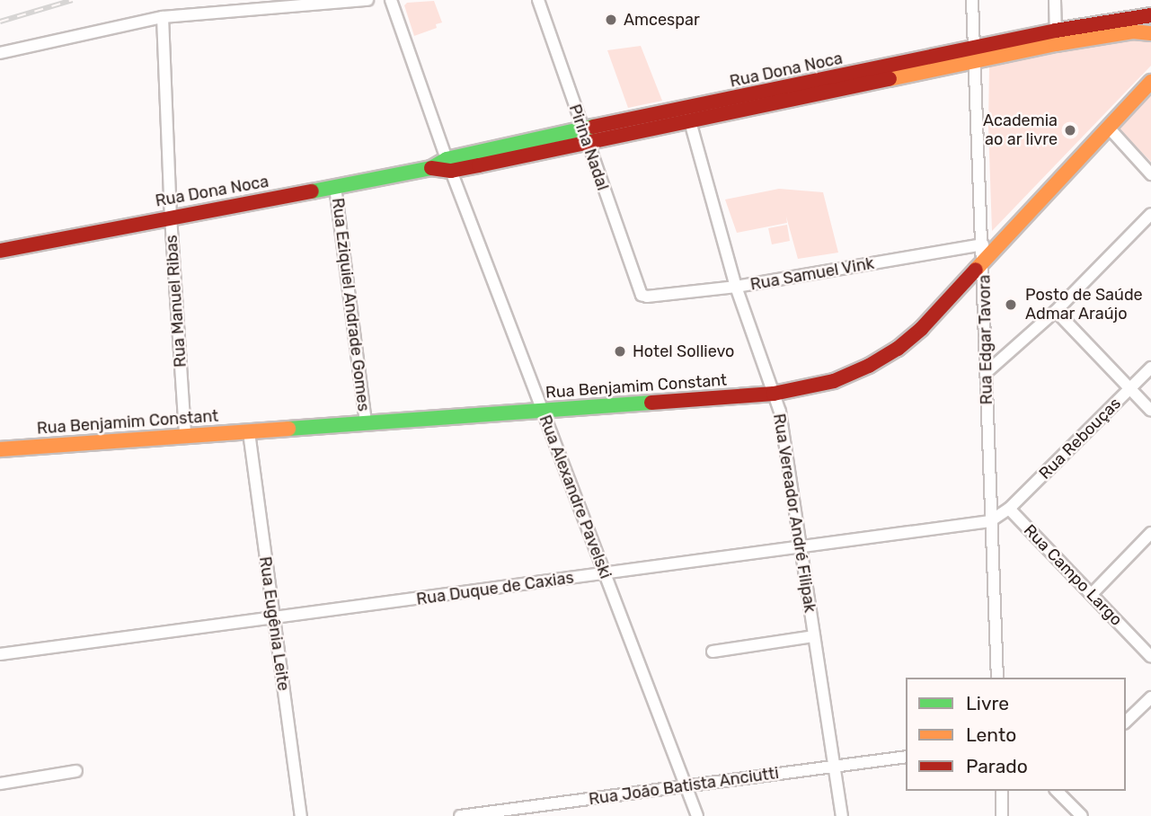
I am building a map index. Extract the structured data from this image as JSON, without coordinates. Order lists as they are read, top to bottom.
{
  "streets": {
    "main road": ["Rua Dona Noca", "Rua Benjamim Constant"],
    "street": [
      "Pirina Nadal",
      "Rua Samuel Vink",
      "Rua Manuel Ribas",
      "Rua Eziquiel Andrade Gomes",
      "Rua Edgar Tavora",
      "Rua Rebouças",
      "Rua Alexandre Pavelski",
      "Rua Vereador André Filipak",
      "Rua Campo Largo",
      "Rua Duque de Caxias",
      "Rua Eugênia Leite",
      "Rua João Batista Anciutti"
    ]
  },
  "crossings": [
    ["Rua Dona Noca", "Pirina Nadal"],
    ["Rua Dona Noca", "Rua Manuel Ribas"],
    ["Rua Dona Noca", "Rua Eziquiel Andrade Gomes"],
    ["Rua Dona Noca", "Rua Edgar Tavora"],
    ["Rua Dona Noca", "Rua Alexandre Pavelski"],
    ["Rua Dona Noca", "Rua Vereador André Filipak"],
    ["Pirina Nadal", "Rua Samuel Vink"],
    ["Rua Samuel Vink", "Rua Edgar Tavora"],
    ["Rua Samuel Vink", "Rua Vereador André Filipak"],
    ["Rua Manuel Ribas", "Rua Benjamim Constant"],
    ["Rua Eziquiel Andrade Gomes", "Rua Benjamim Constant"],
    ["Rua Edgar Tavora", "Rua Benjamim Constant"],
    ["Rua Edgar Tavora", "Rua Duque de Caxias"],
    ["Rua Benjamim Constant", "Rua Alexandre Pavelski"],
    ["Rua Benjamim Constant", "Rua Vereador André Filipak"],
    ["Rua Benjamim Constant", "Rua Eugênia Leite"],
    ["Rua Rebouças", "Rua Campo Largo"],
    ["Rua Alexandre Pavelski", "Rua Duque de Caxias"],
    ["Rua Alexandre Pavelski", "Rua João Batista Anciutti"],
    ["Rua Vereador André Filipak", "Rua Duque de Caxias"],
    ["Rua Vereador André Filipak", "Rua João Batista Anciutti"],
    ["Rua Duque de Caxias", "Rua Eugênia Leite"]
  ],
  "places": [
    "Amcespar",
    "Academia ao ar livre",
    "Posto de Saúde Admar Araújo",
    "Hotel Sollievo"
  ],
  "legend": ["Livre", "Lento", "Parado"]
}
